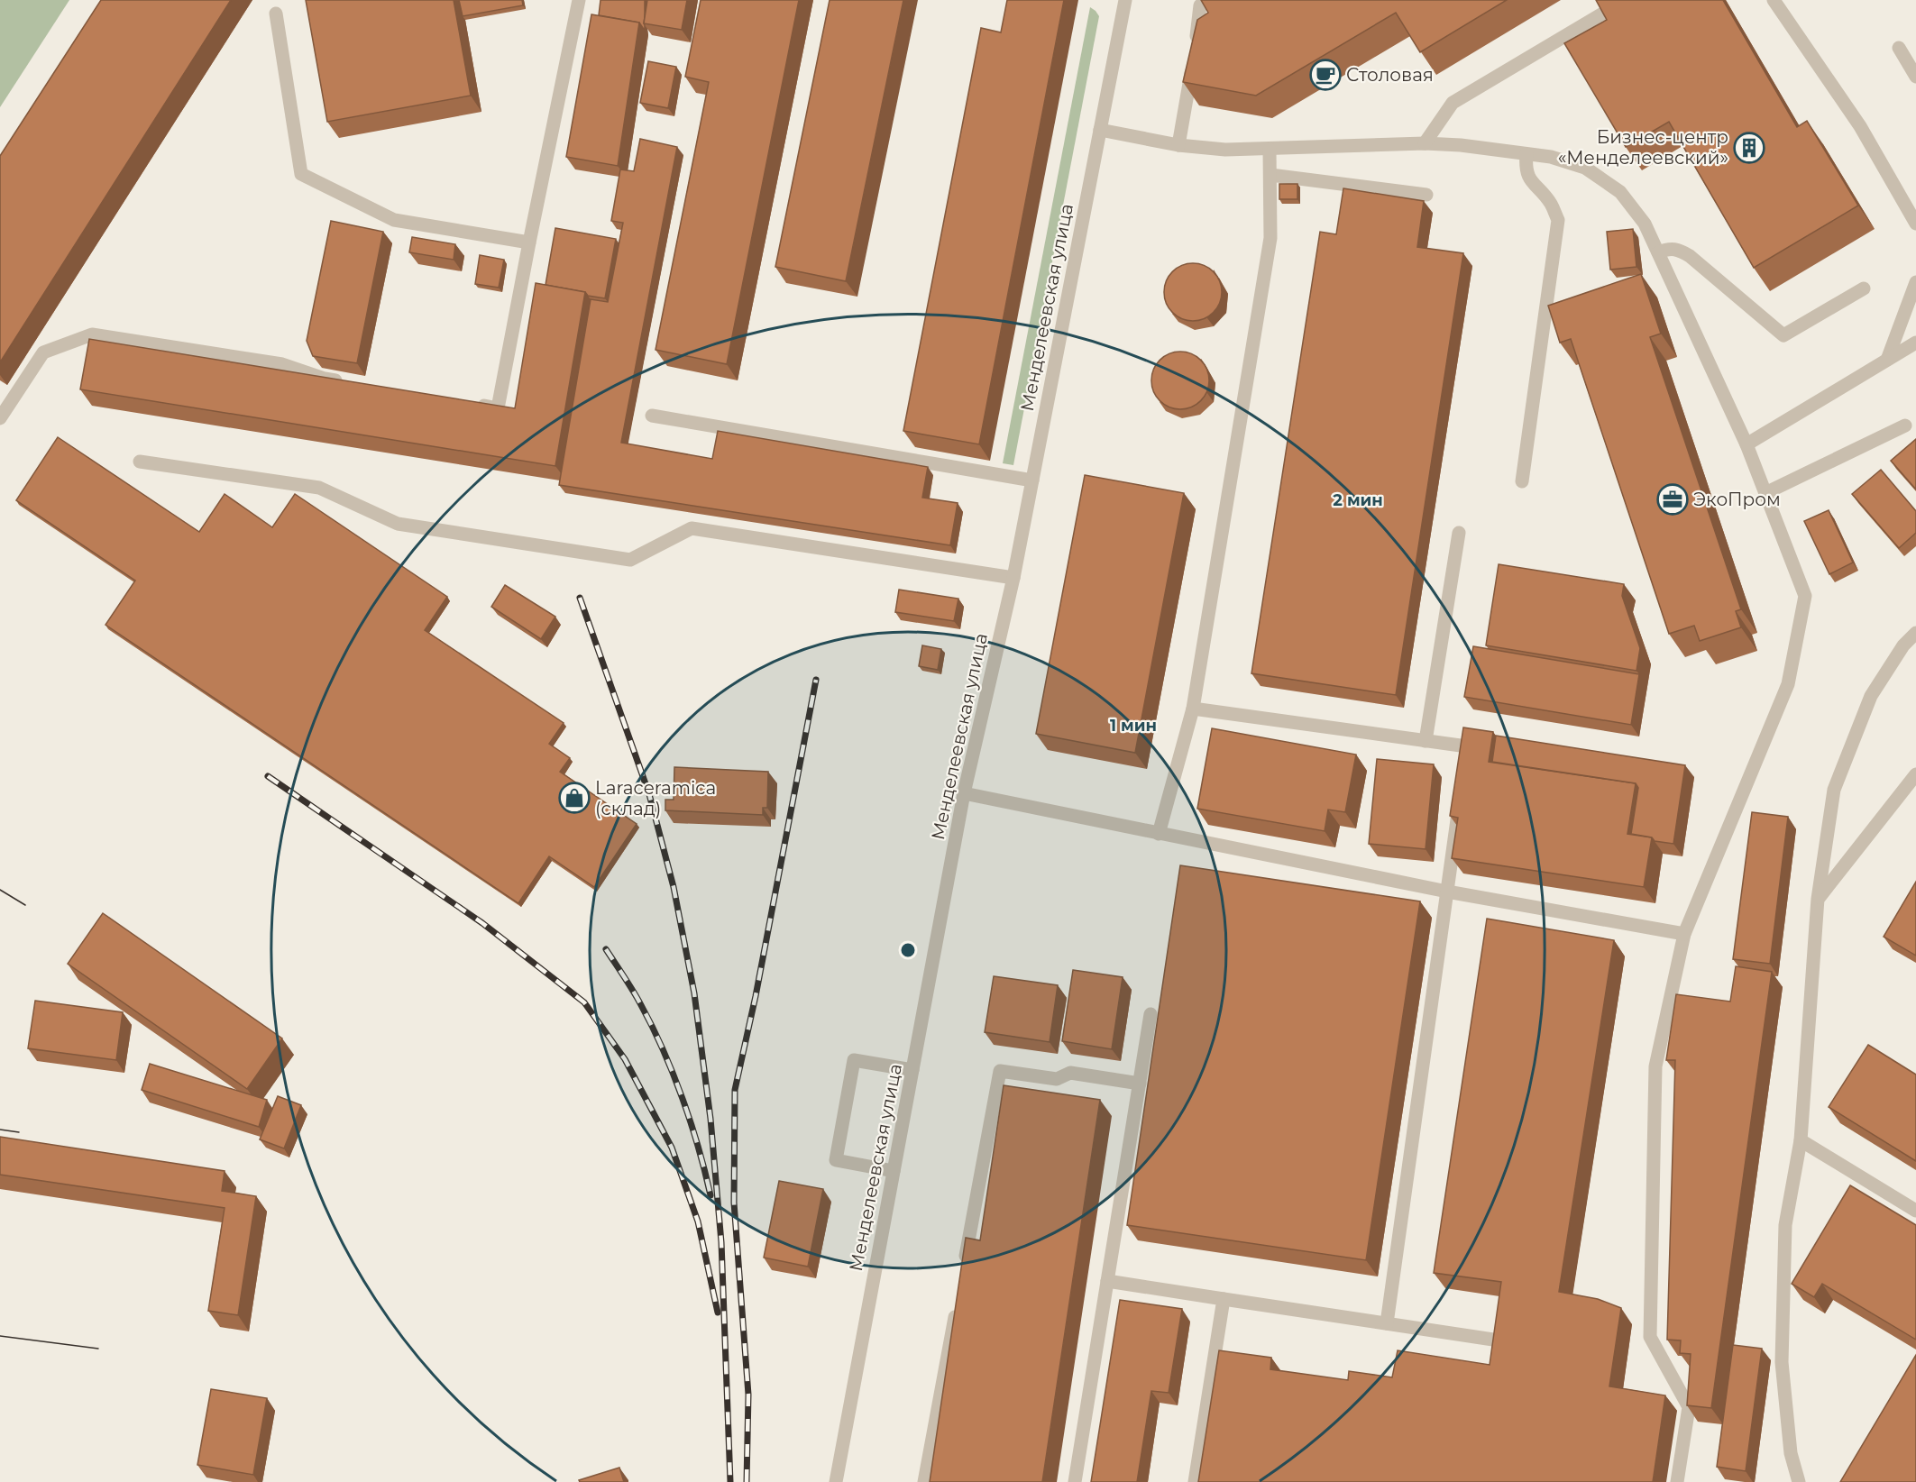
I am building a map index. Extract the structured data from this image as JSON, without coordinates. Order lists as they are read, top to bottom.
{
  "streets": {
    "street": ["Менделеевская улица"]
  },
  "places": {
    "cafe": ["Столовая"],
    "building": ["Бизнес-центр «Менделеевский»"],
    "office": ["ЭкоПром"],
    "shop": ["Laraceramica (склад)"]
  },
  "rings": ["2 мин", "1 мин"]
}
